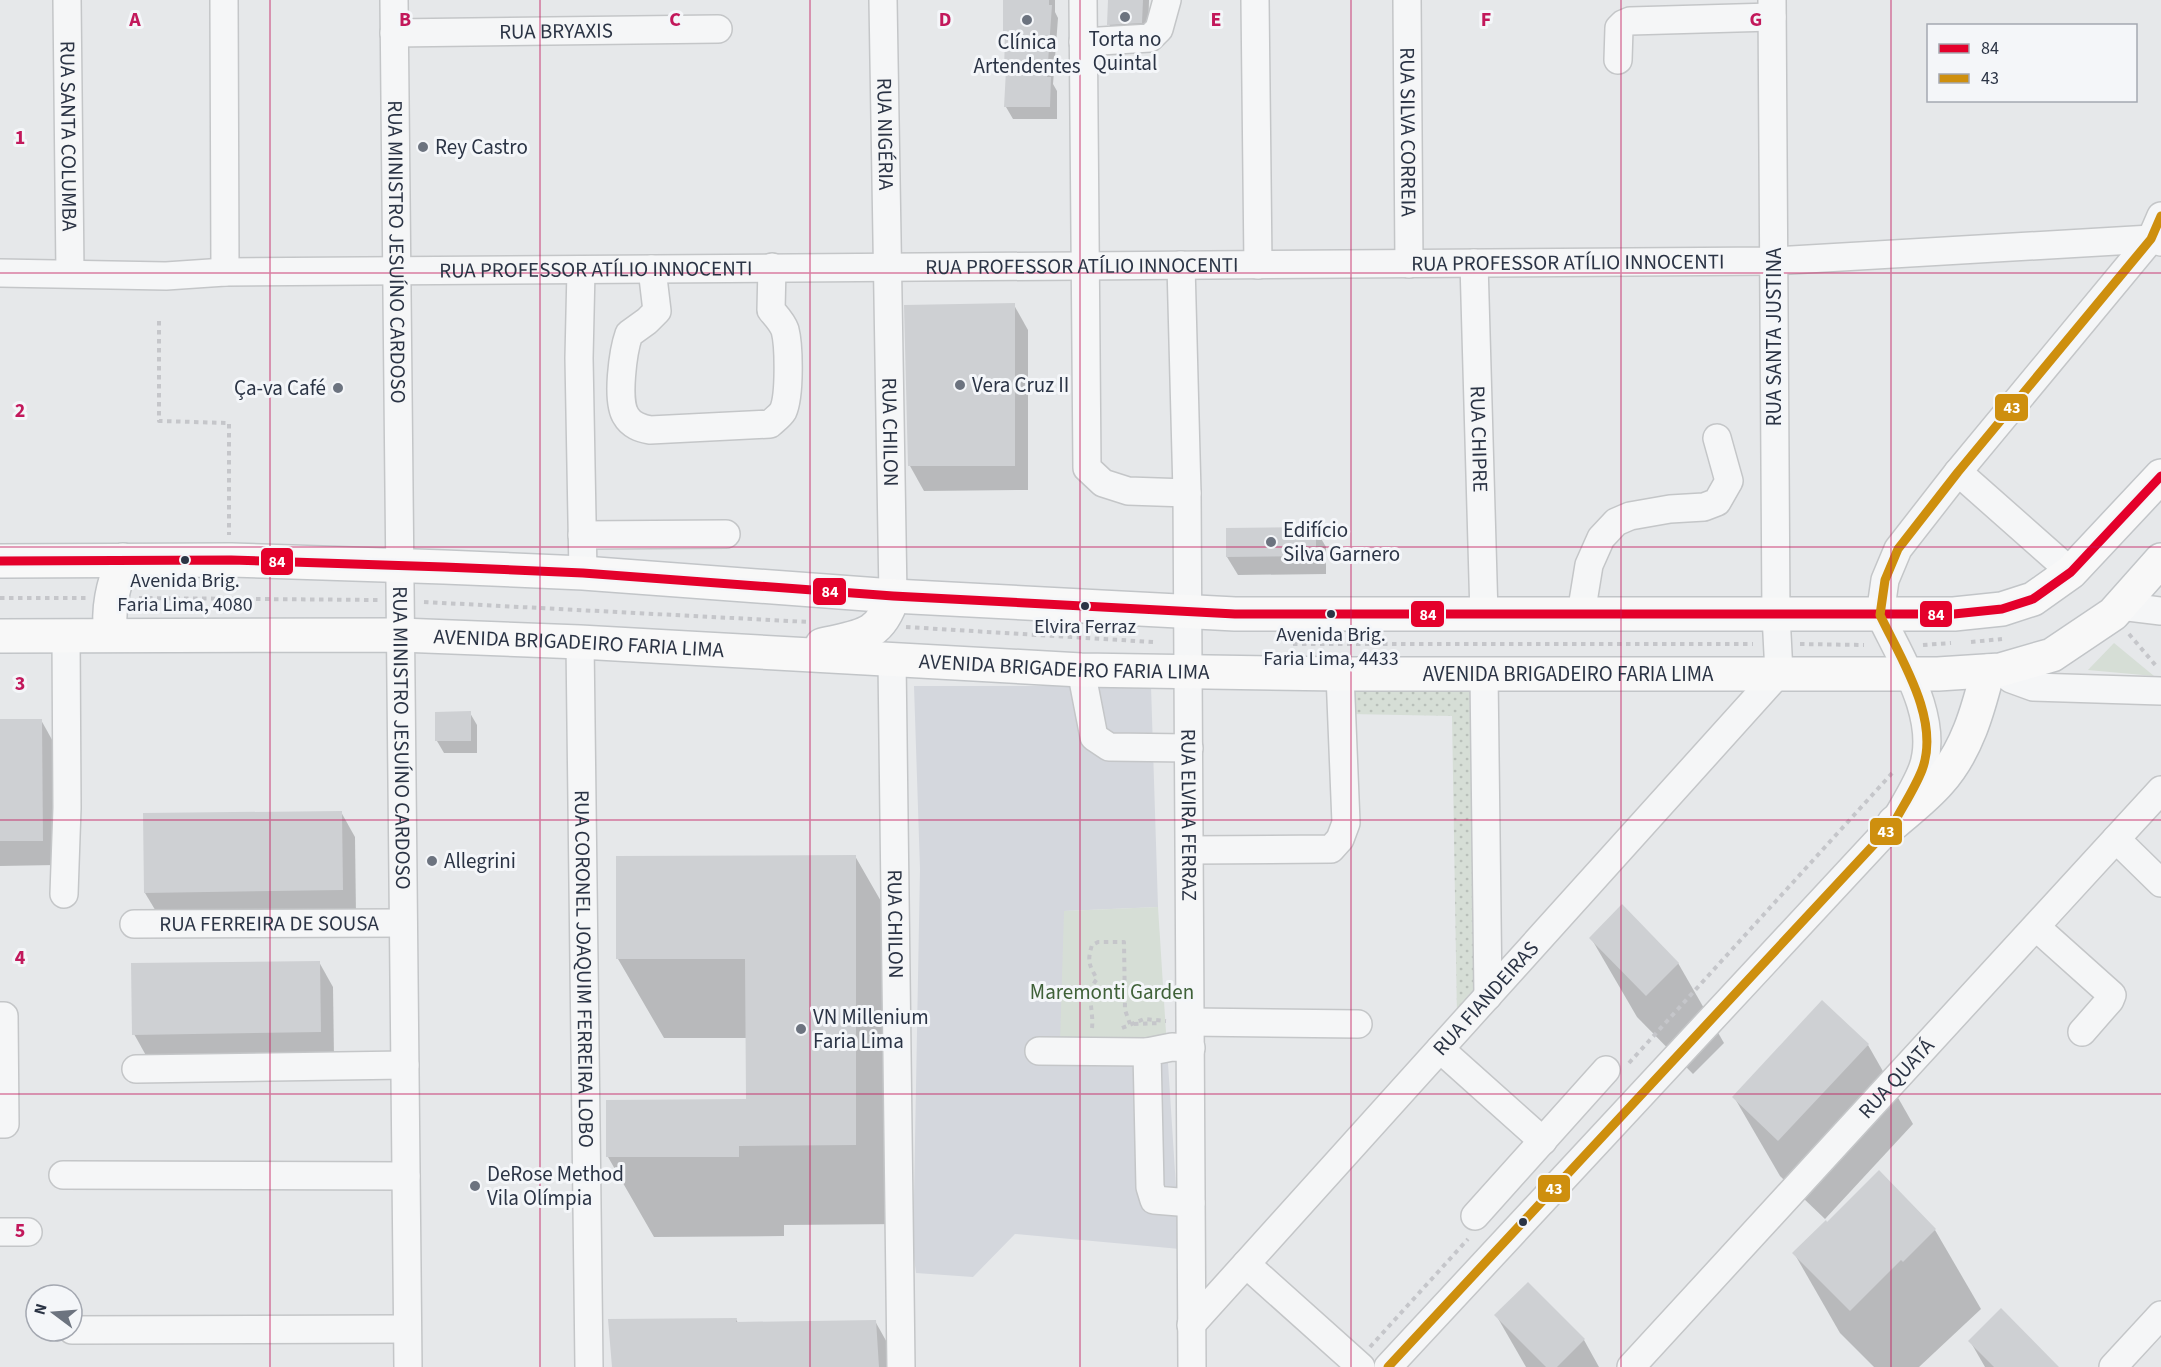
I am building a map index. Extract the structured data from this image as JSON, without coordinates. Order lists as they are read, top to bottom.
{
  "streets": {
    "main road": ["AVENIDA BRIGADEIRO FARIA LIMA"],
    "street": [
      "RUA BRYAXIS",
      "RUA SILVA CORREIA",
      "RUA NIGÉRIA",
      "RUA SANTA COLUMBA",
      "RUA MINISTRO JESUÍNO CARDOSO",
      "RUA PROFESSOR ATÍLIO INNOCENTI",
      "RUA SANTA JUSTINA",
      "RUA CHILON",
      "RUA CHIPRE",
      "RUA ELVIRA FERRAZ",
      "RUA FERREIRA DE SOUSA",
      "RUA CORONEL JOAQUIM FERREIRA LOBO",
      "RUA FIANDEIRAS",
      "RUA QUATÁ"
    ]
  },
  "crossings": [
    ["RUA BRYAXIS", "RUA MINISTRO JESUÍNO CARDOSO"],
    ["RUA SILVA CORREIA", "RUA PROFESSOR ATÍLIO INNOCENTI"],
    ["RUA NIGÉRIA", "RUA PROFESSOR ATÍLIO INNOCENTI"],
    ["RUA NIGÉRIA", "RUA CHILON"],
    ["RUA SANTA COLUMBA", "RUA PROFESSOR ATÍLIO INNOCENTI"],
    ["RUA MINISTRO JESUÍNO CARDOSO", "RUA PROFESSOR ATÍLIO INNOCENTI"],
    ["RUA MINISTRO JESUÍNO CARDOSO", "AVENIDA BRIGADEIRO FARIA LIMA"],
    ["RUA MINISTRO JESUÍNO CARDOSO", "RUA FERREIRA DE SOUSA"],
    ["RUA PROFESSOR ATÍLIO INNOCENTI", "RUA SANTA JUSTINA"],
    ["RUA PROFESSOR ATÍLIO INNOCENTI", "RUA CHILON"],
    ["RUA PROFESSOR ATÍLIO INNOCENTI", "RUA CHIPRE"],
    ["RUA PROFESSOR ATÍLIO INNOCENTI", "RUA ELVIRA FERRAZ"],
    ["RUA SANTA JUSTINA", "AVENIDA BRIGADEIRO FARIA LIMA"],
    ["RUA SANTA JUSTINA", "RUA FIANDEIRAS"],
    ["RUA CHILON", "AVENIDA BRIGADEIRO FARIA LIMA"],
    ["AVENIDA BRIGADEIRO FARIA LIMA", "RUA ELVIRA FERRAZ"],
    ["AVENIDA BRIGADEIRO FARIA LIMA", "RUA CORONEL JOAQUIM FERREIRA LOBO"],
    ["AVENIDA BRIGADEIRO FARIA LIMA", "RUA FIANDEIRAS"],
    ["RUA ELVIRA FERRAZ", "RUA FIANDEIRAS"]
  ],
  "parks": ["Maremonti Garden"],
  "places": [
    "Torta no Quintal",
    "Clínica Artendentes",
    "Rey Castro",
    "Vera Cruz II",
    "Ça-va Café",
    "Edifício Silva Garnero",
    "Avenida Brig. Faria Lima, 4080",
    "Elvira Ferraz",
    "Avenida Brig. Faria Lima, 4433",
    "Allegrini",
    "VN Millenium Faria Lima",
    "DeRose Method Vila Olímpia"
  ],
  "lines": ["transit line 43", "transit line 84"],
  "legend": ["84", "43"],
  "north": "left",
  "grid": {
    "columns": [
      "A",
      "B",
      "C",
      "D",
      "E",
      "F",
      "G"
    ],
    "rows": [
      "1",
      "2",
      "3",
      "4",
      "5"
    ]
  }
}
